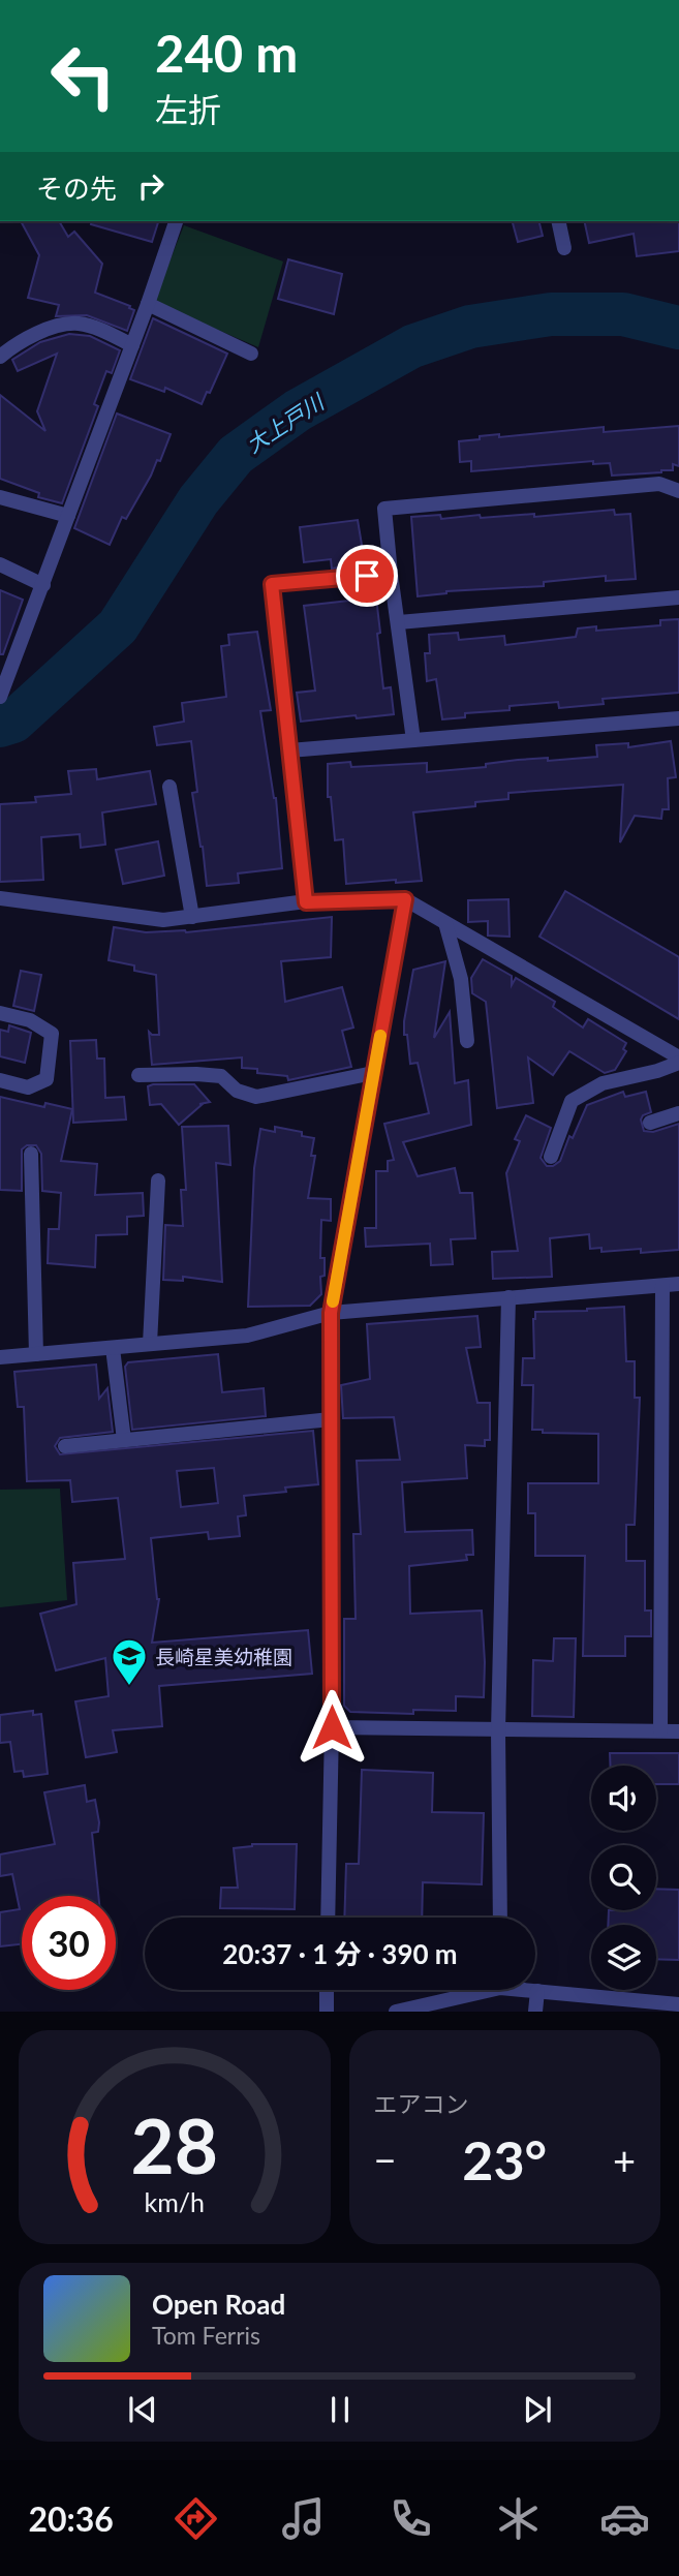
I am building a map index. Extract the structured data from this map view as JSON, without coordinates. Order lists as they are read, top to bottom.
{
  "water": ["大上戸川"],
  "places": {
    "school or university": ["長崎星美幼稚園"]
  },
  "page": {
    "turn": ["240 m", "左折"],
    "then": "その先",
    "limit": "30",
    "trip": "20:37 · 1 分 · 390 m",
    "tile": "エアコン",
    "heat": ["−", "23°", "+"],
    "song": ["Open Road", "Tom Ferris"],
    "tabs": "20:36",
    "gauge": ["28", "km/h"]
  }
}
